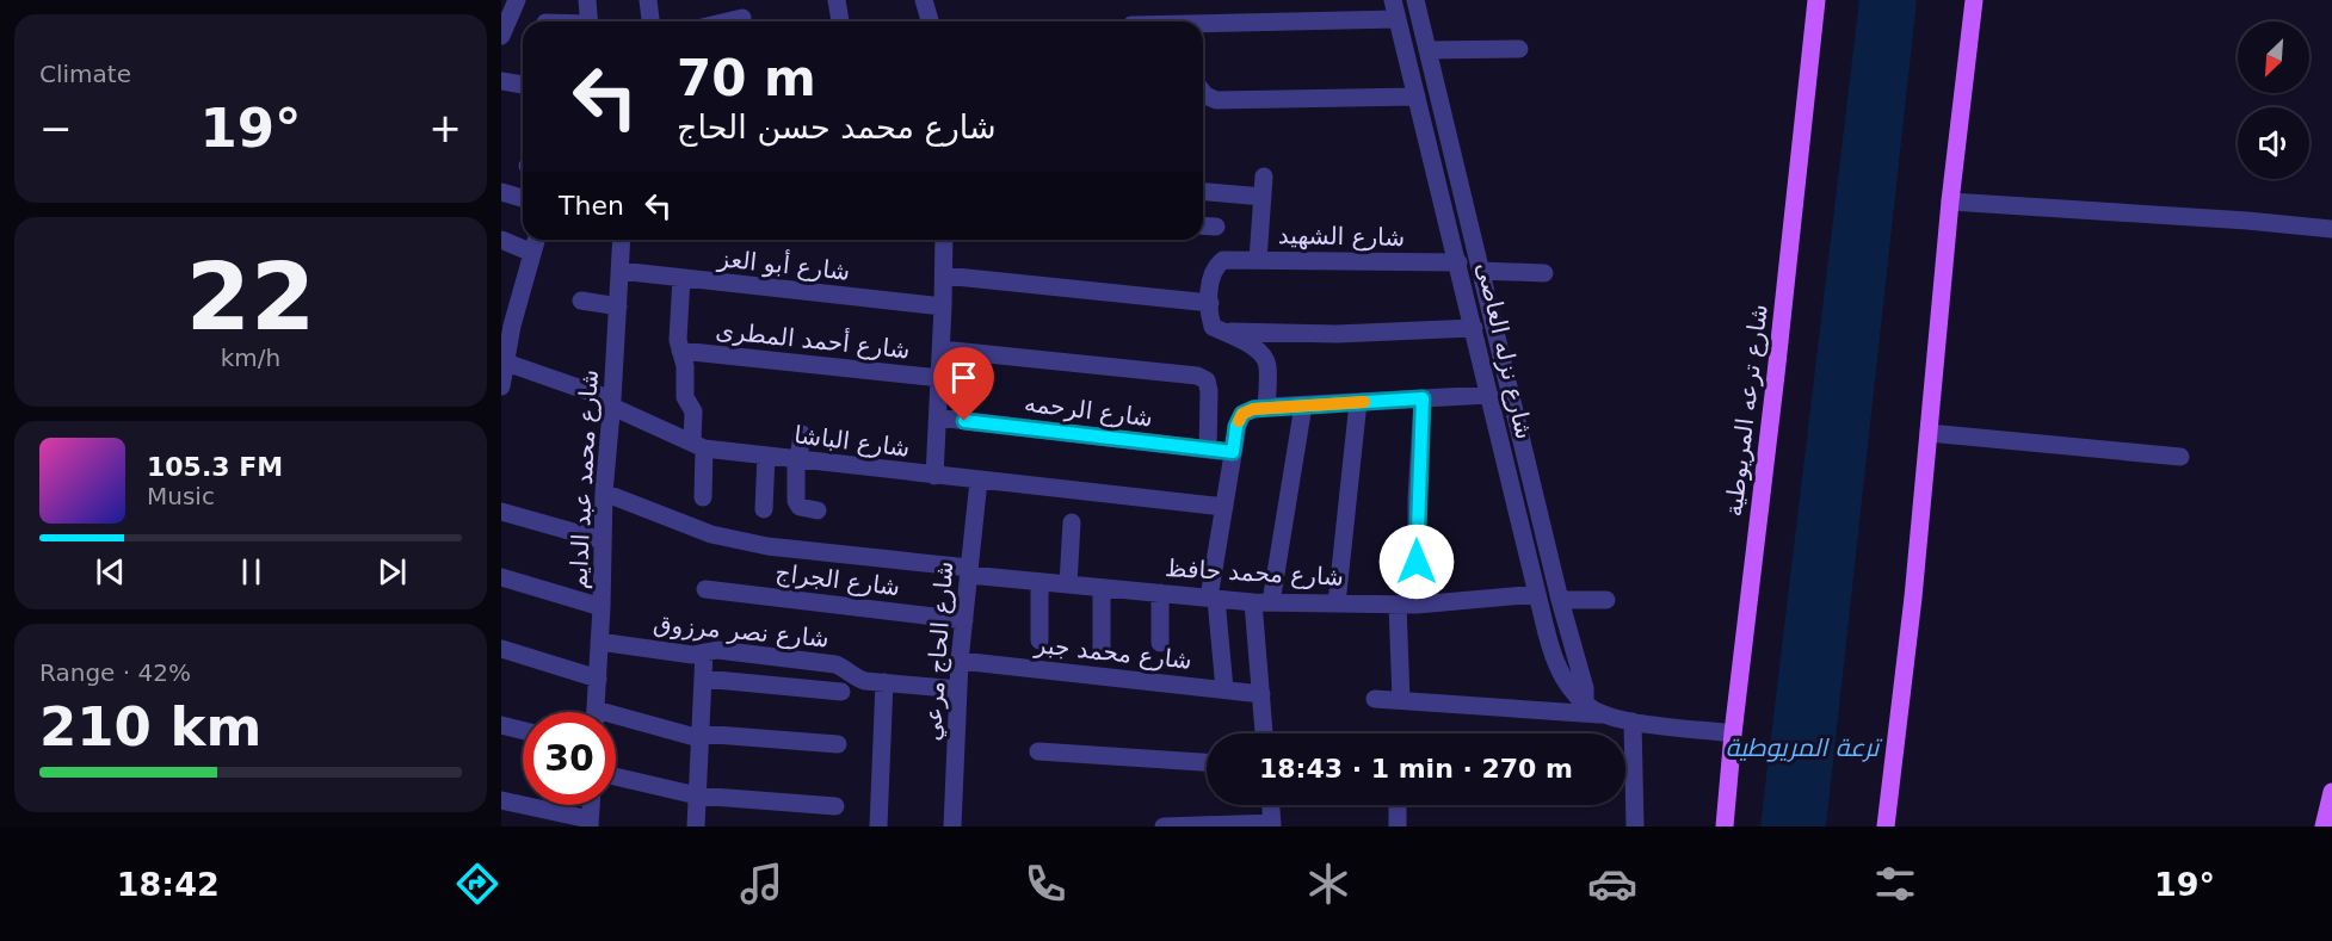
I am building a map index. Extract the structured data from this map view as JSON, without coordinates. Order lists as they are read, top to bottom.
{
  "streets": {
    "main road": ["شارع ترعه المريوطية"],
    "street": [
      "شارع الشهيد",
      "شارع أبو العز",
      "شارع أحمد المطرى",
      "شارع نزله العاصى",
      "شارع الرحمه",
      "شارع الباشا",
      "شارع محمد عبد الدايم",
      "شارع محمد حافظ",
      "شارع الجراج",
      "شارع نصر مرزوق",
      "شارع الحاج مرعي",
      "شارع محمد جبر"
    ]
  },
  "crossings": [
    ["شارع الشهيد", "شارع نزله العاصى"],
    ["شارع أبو العز", "شارع محمد عبد الدايم"],
    ["شارع نزله العاصى", "شارع ترعه المريوطية"],
    ["شارع نزله العاصى", "شارع محمد حافظ"],
    ["شارع الباشا", "شارع محمد عبد الدايم"],
    ["شارع الباشا", "شارع الحاج مرعي"],
    ["شارع محمد عبد الدايم", "شارع محمد حافظ"],
    ["شارع محمد عبد الدايم", "شارع نصر مرزوق"],
    ["شارع محمد حافظ", "شارع الحاج مرعي"],
    ["شارع الجراج", "شارع الحاج مرعي"],
    ["شارع نصر مرزوق", "شارع الحاج مرعي"],
    ["شارع الحاج مرعي", "شارع محمد جبر"]
  ],
  "water": ["ترعة المريوطية"],
  "north": "bottom left",
  "page": {
    "tile": [
      "Climate",
      ["22", "km/h"],
      ["Range · 42%", "210 km"]
    ],
    "turn": ["70 m", "شارع محمد حسن الحاج"],
    "heat": ["−", "19°", "+"],
    "then": "Then",
    "song": ["105.3 FM", "Music"],
    "limit": "30",
    "trip": "18:43 · 1 min · 270 m",
    "tabs": ["18:42", "19°"]
  }
}
